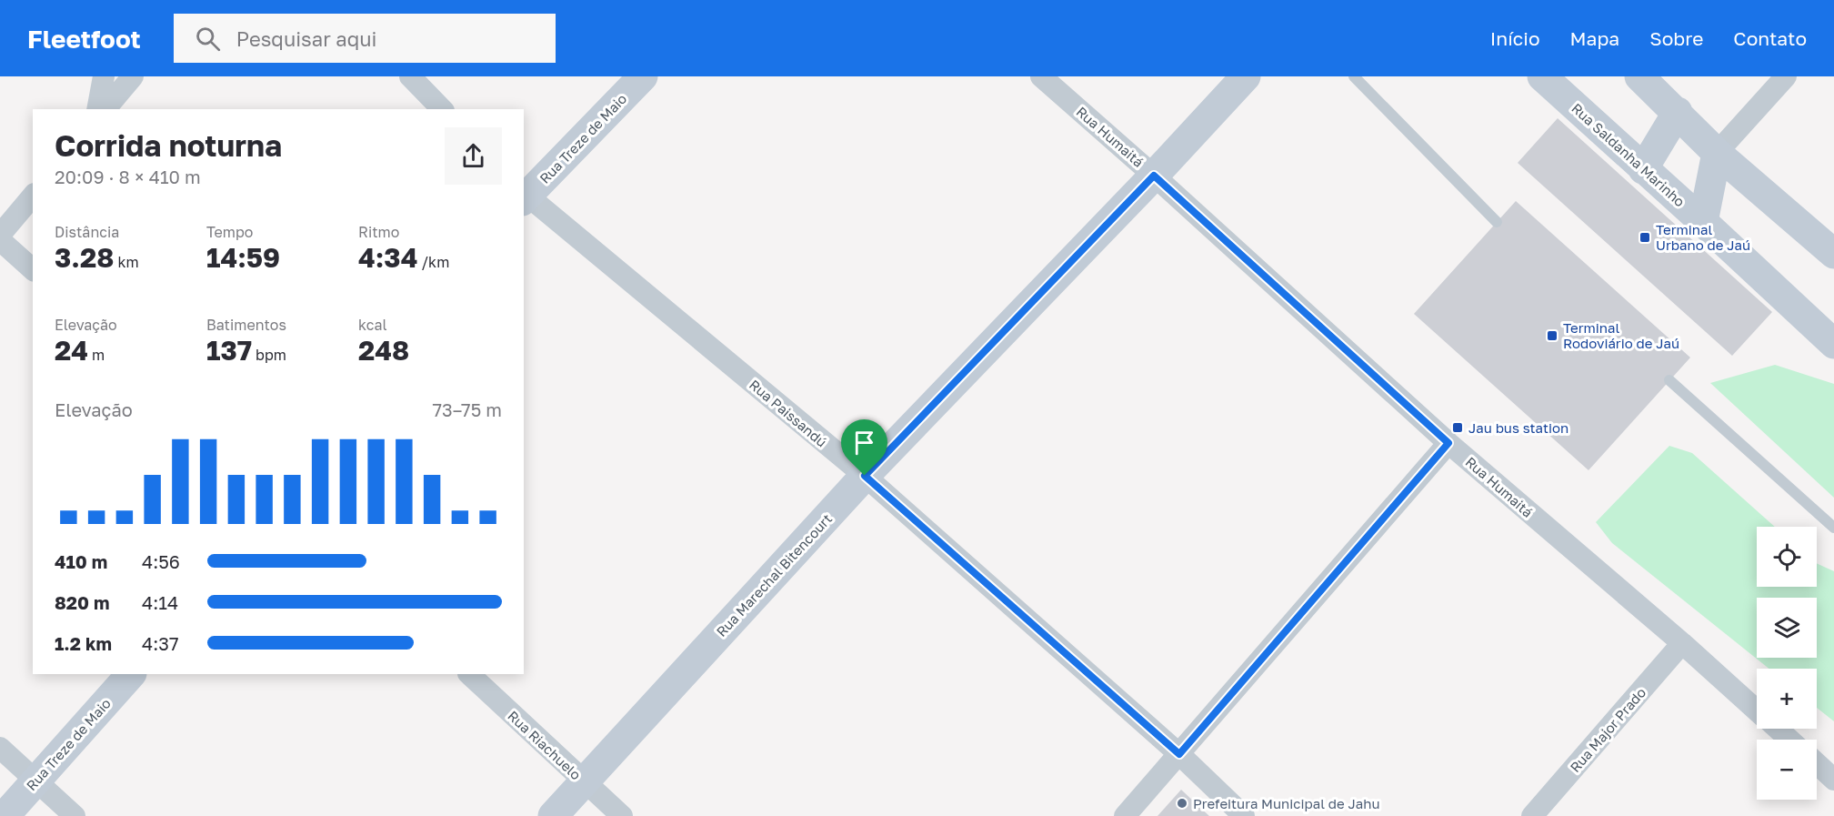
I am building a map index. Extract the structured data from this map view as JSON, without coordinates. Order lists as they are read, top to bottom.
{
  "streets": {
    "street": [
      "Rua Humaitá",
      "Rua Treze de Maio",
      "Rua Saldanha Marinho",
      "Rua Paissandú",
      "Rua Marechal Bitencourt",
      "Rua Major Prado",
      "Rua Riachuelo"
    ]
  },
  "crossings": [
    ["Rua Humaitá", "Rua Marechal Bitencourt"],
    ["Rua Humaitá", "Rua Major Prado"],
    ["Rua Treze de Maio", "Rua Paissandú"],
    ["Rua Paissandú", "Rua Marechal Bitencourt"],
    ["Rua Marechal Bitencourt", "Rua Riachuelo"]
  ],
  "places": {
    "transit": ["Terminal Urbano de Jaú", "Terminal Rodoviário de Jaú", "Jau bus station"],
    "other": ["Prefeitura Municipal de Jahu"]
  },
  "page": {
    "header": "Fleetfoot",
    "search": "Pesquisar aqui",
    "nav": [
      "Início",
      "Mapa",
      "Sobre",
      "Contato"
    ],
    "heading": ["Corrida noturna", "20:09 · 8 × 410 m"],
    "stats": [
      ["Distância", "3.28 km"],
      ["Tempo", "14:59"],
      ["Ritmo", "4:34 /km"],
      ["Elevação", "24 m"],
      ["Batimentos", "137 bpm"],
      ["kcal", "248"]
    ],
    "chart": ["Elevação", "73–75 m"],
    "map_buttons": ["+", "−"],
    "list": [
      {
        "name": "410 m",
        "note": "4:56"
      },
      {
        "name": "820 m",
        "note": "4:14"
      },
      {
        "name": "1.2 km",
        "note": "4:37"
      }
    ]
  }
}
